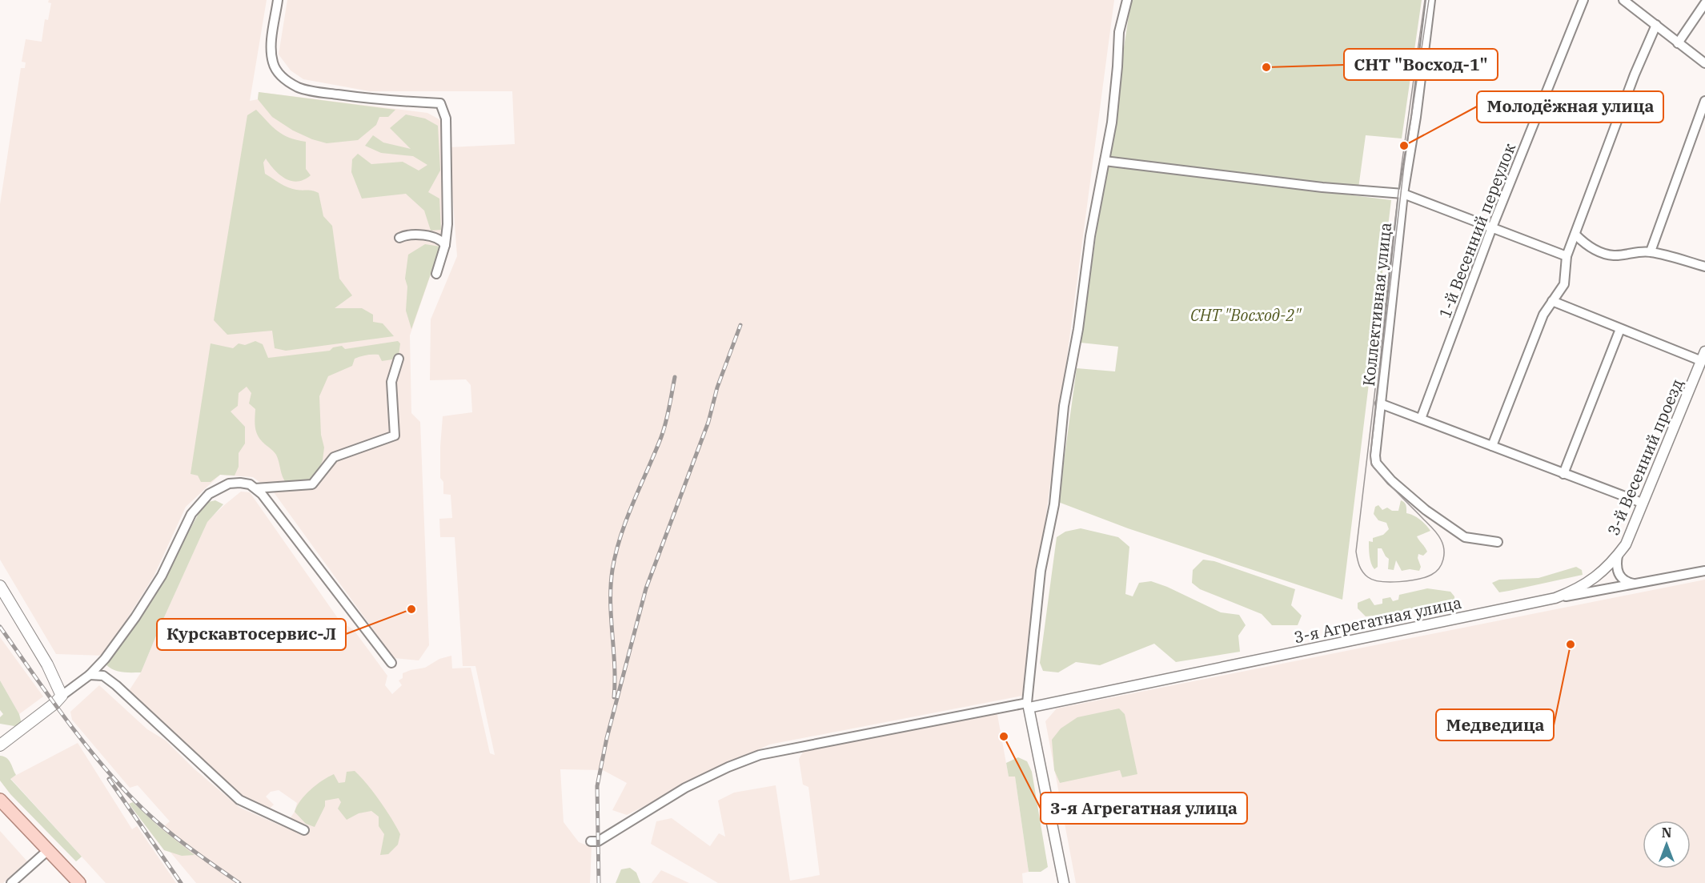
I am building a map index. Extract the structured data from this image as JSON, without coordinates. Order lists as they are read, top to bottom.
{
  "streets": {
    "street": [
      "1-й Весенний переулок",
      "Коллективная улица",
      "3-й Весенний проезд",
      "3-я Агрегатная улица"
    ]
  },
  "crossings": [
    ["3-й Весенний проезд", "3-я Агрегатная улица"]
  ],
  "parks": ["СНТ \"Восход-2\""],
  "places": [
    "СНТ \"Восход-1\"",
    "Молодёжная улица",
    "Курскавтосервис-Л",
    "Медведица",
    "3-я Агрегатная улица"
  ],
  "north": "top"
}
